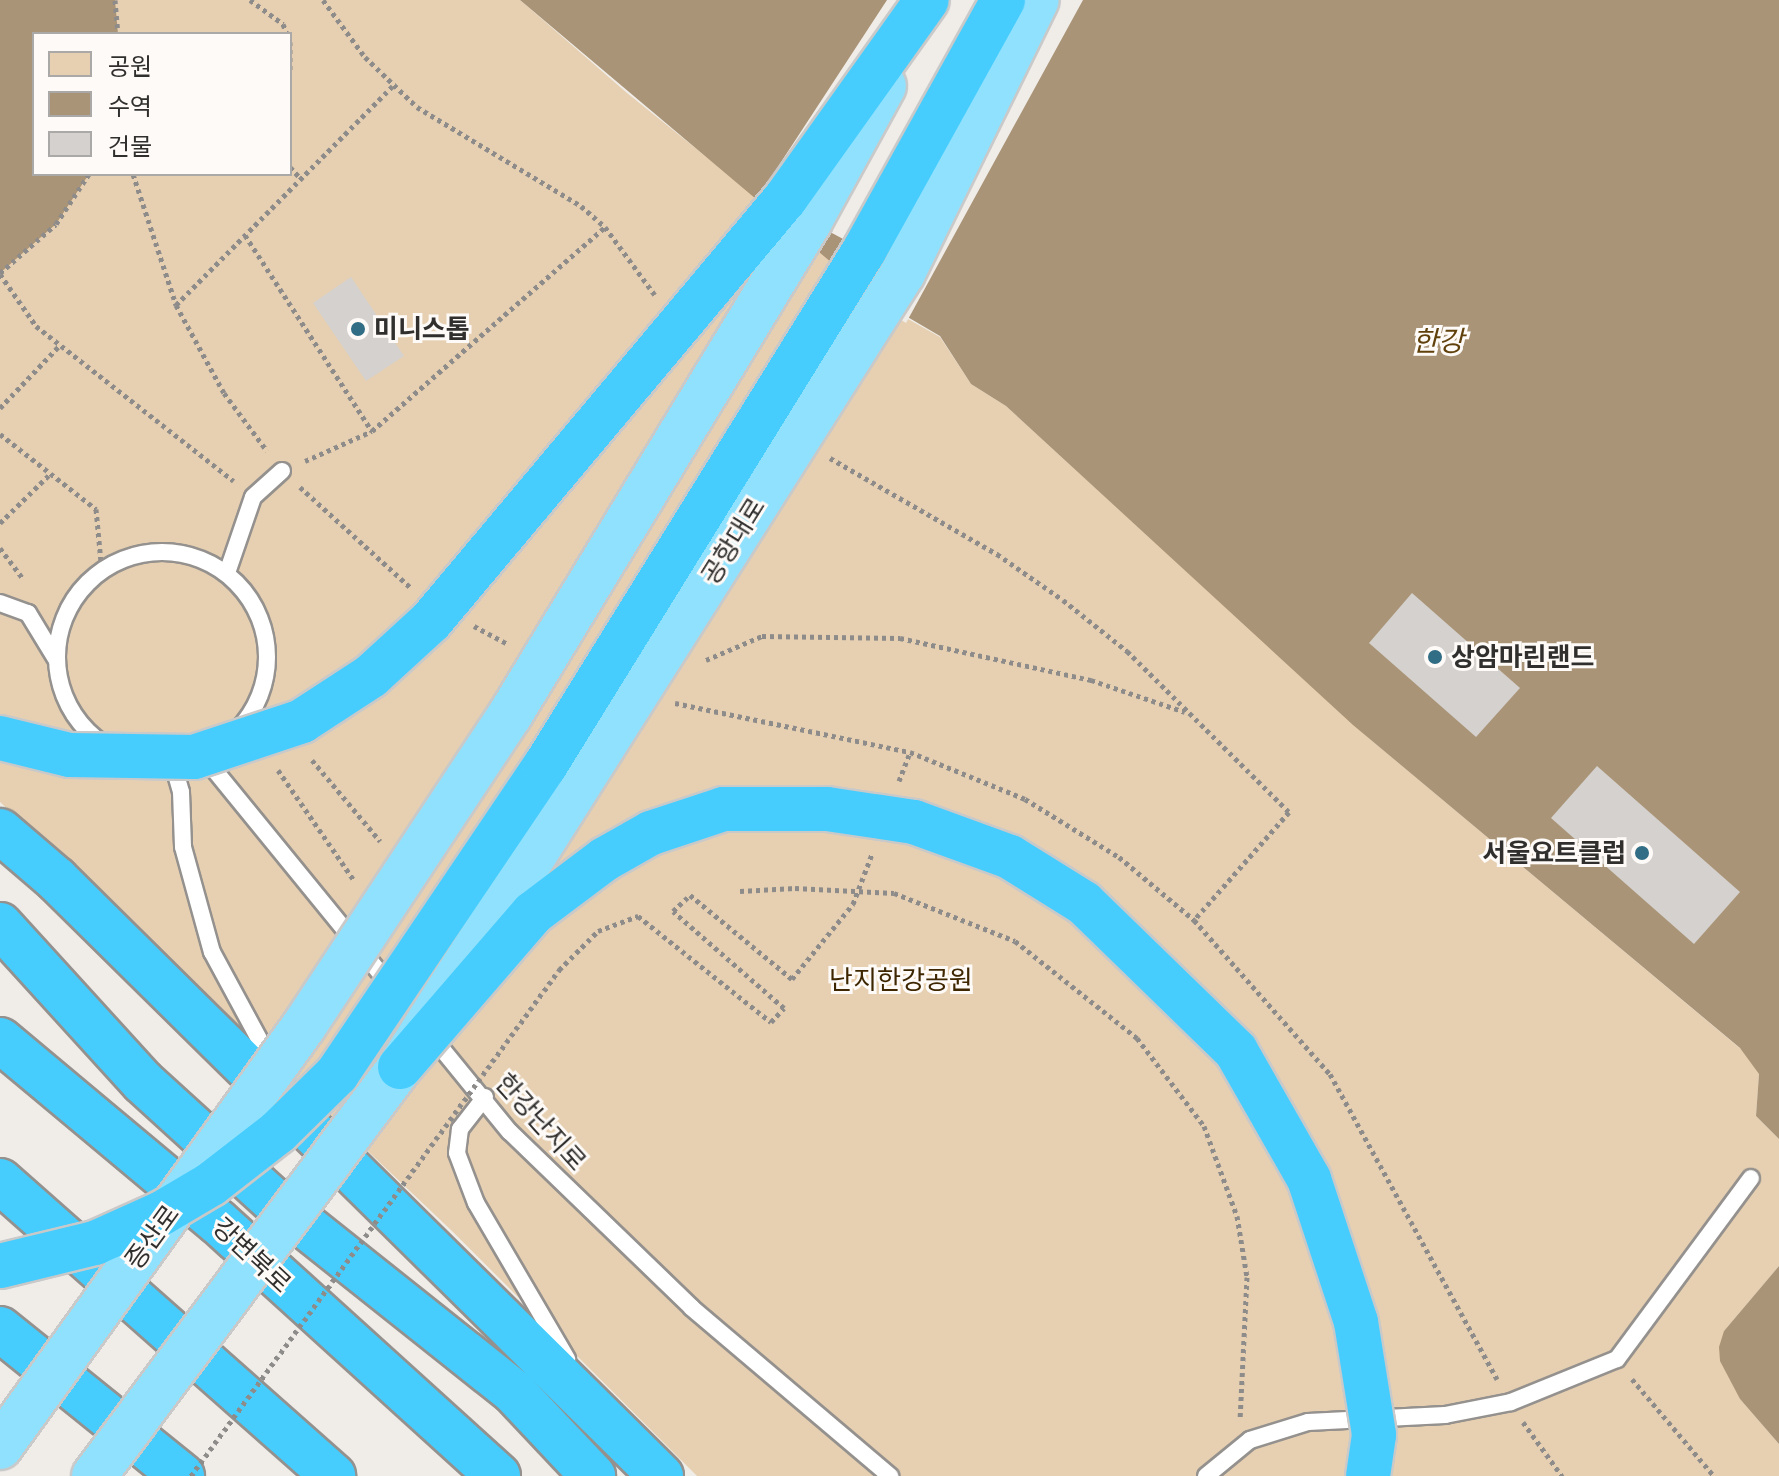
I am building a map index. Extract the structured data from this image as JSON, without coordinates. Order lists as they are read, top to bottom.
{
  "streets": {
    "highway": ["강변북로"],
    "main road": ["공항대로", "증산로"],
    "lane": ["한강난지로"]
  },
  "water": ["한강"],
  "parks": ["난지한강공원"],
  "places": ["미니스톱", "상암마린랜드", "서울요트클럽"],
  "legend": ["공원", "수역", "건물"]
}
